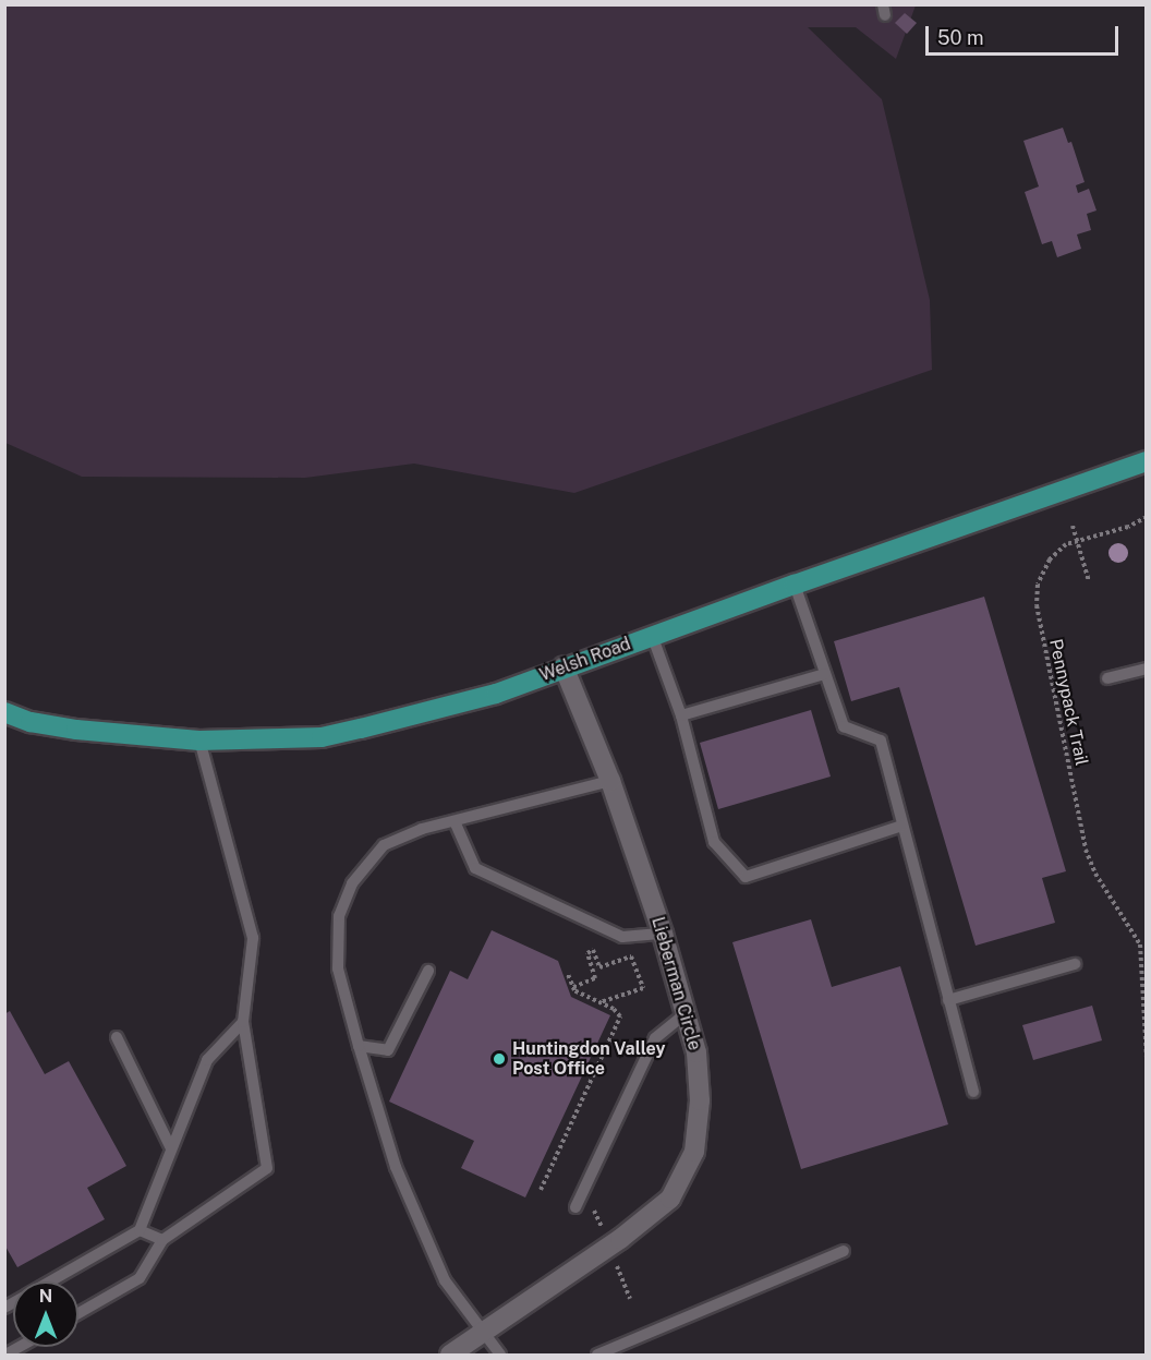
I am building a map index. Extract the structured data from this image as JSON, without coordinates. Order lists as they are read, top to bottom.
{
  "streets": {
    "main road": ["Welsh Road"],
    "street": ["Lieberman Circle"],
    "path": ["Pennypack Trail"]
  },
  "crossings": [
    ["Welsh Road", "Lieberman Circle"]
  ],
  "places": ["Huntingdon Valley Post Office"],
  "scale_bar": "50 m",
  "north": "top"
}
